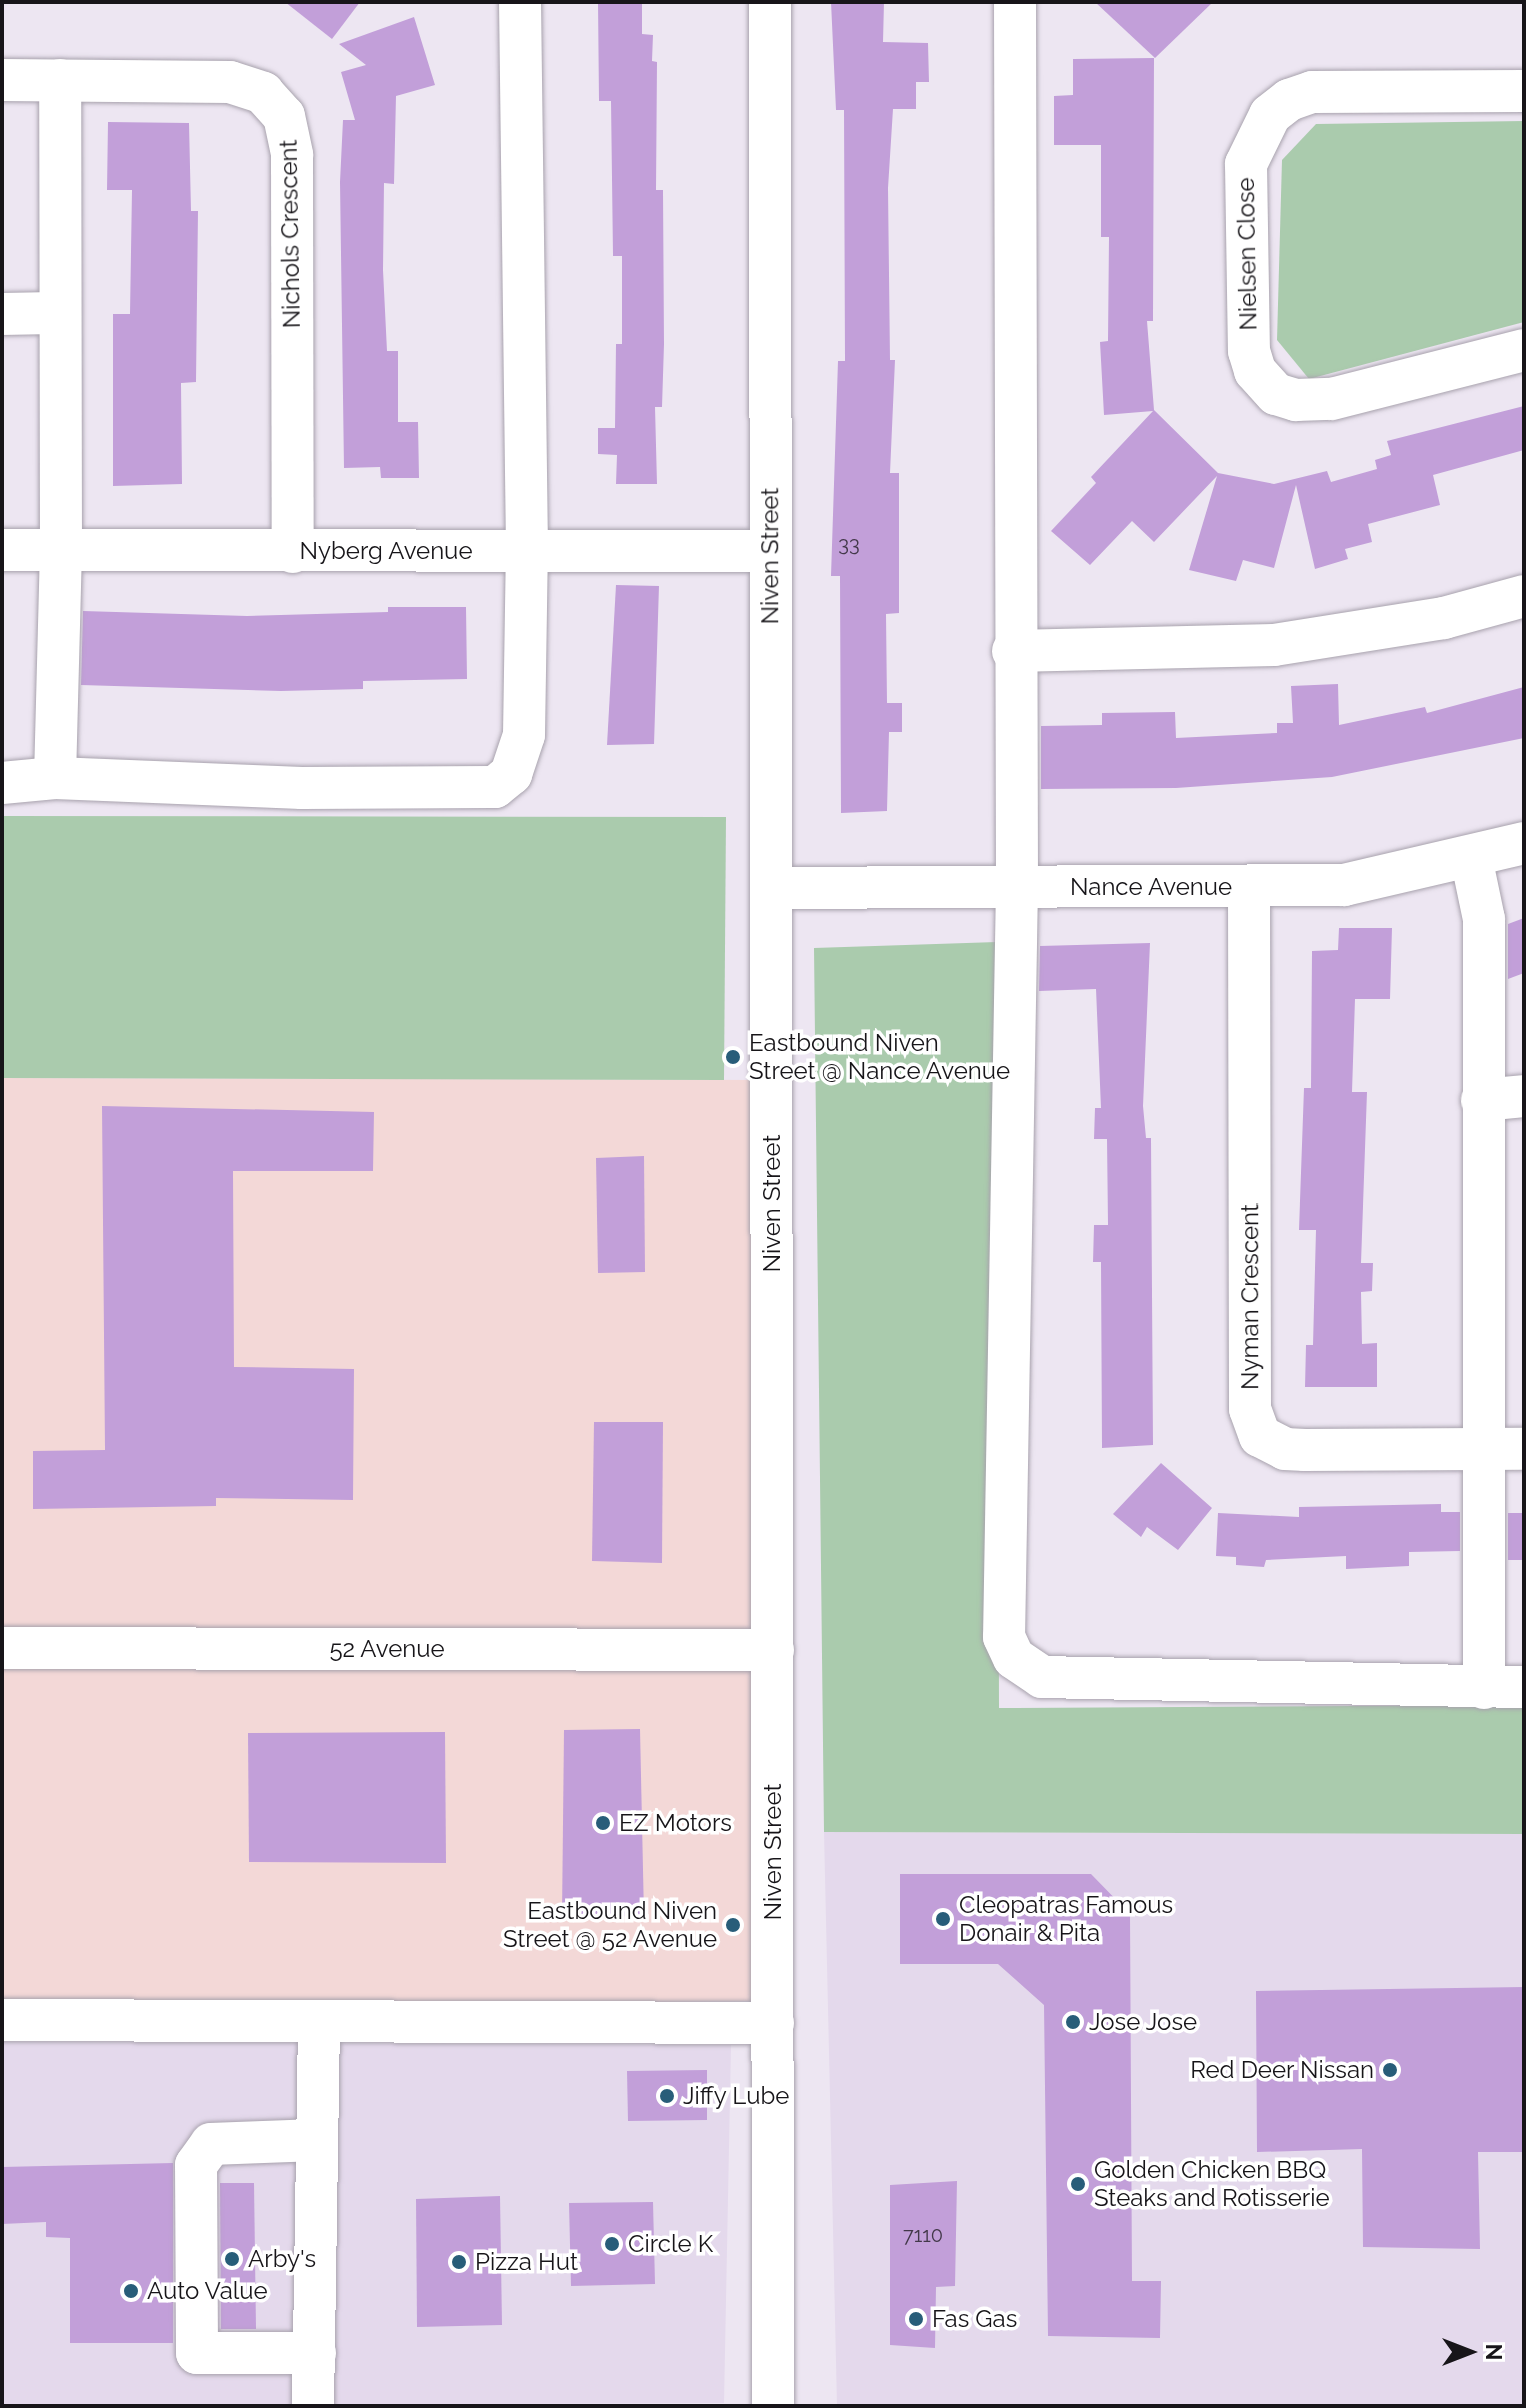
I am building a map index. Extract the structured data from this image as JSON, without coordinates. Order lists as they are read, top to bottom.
{
  "streets": {
    "street": [
      "Nichols Crescent",
      "Nielsen Close",
      "Nyberg Avenue",
      "Niven Street",
      "Nance Avenue",
      "Nyman Crescent",
      "52 Avenue"
    ]
  },
  "crossings": [
    ["Nichols Crescent", "Nyberg Avenue"],
    ["Nyberg Avenue", "Niven Street"],
    ["Niven Street", "Nance Avenue"],
    ["Niven Street", "52 Avenue"],
    ["Nance Avenue", "Nyman Crescent"]
  ],
  "places": [
    "Eastbound Niven Street @ Nance Avenue",
    "EZ Motors",
    "Cleopatras Famous Donair & Pita",
    "Eastbound Niven Street @ 52 Avenue",
    "Jose Jose",
    "Red Deer Nissan",
    "Jiffy Lube",
    "Golden Chicken BBQ Steaks and Rotisserie",
    "Circle K",
    "Arby's",
    "Pizza Hut",
    "Auto Value",
    "Fas Gas"
  ],
  "house_numbers": ["33", "7110"],
  "north": "right"
}
